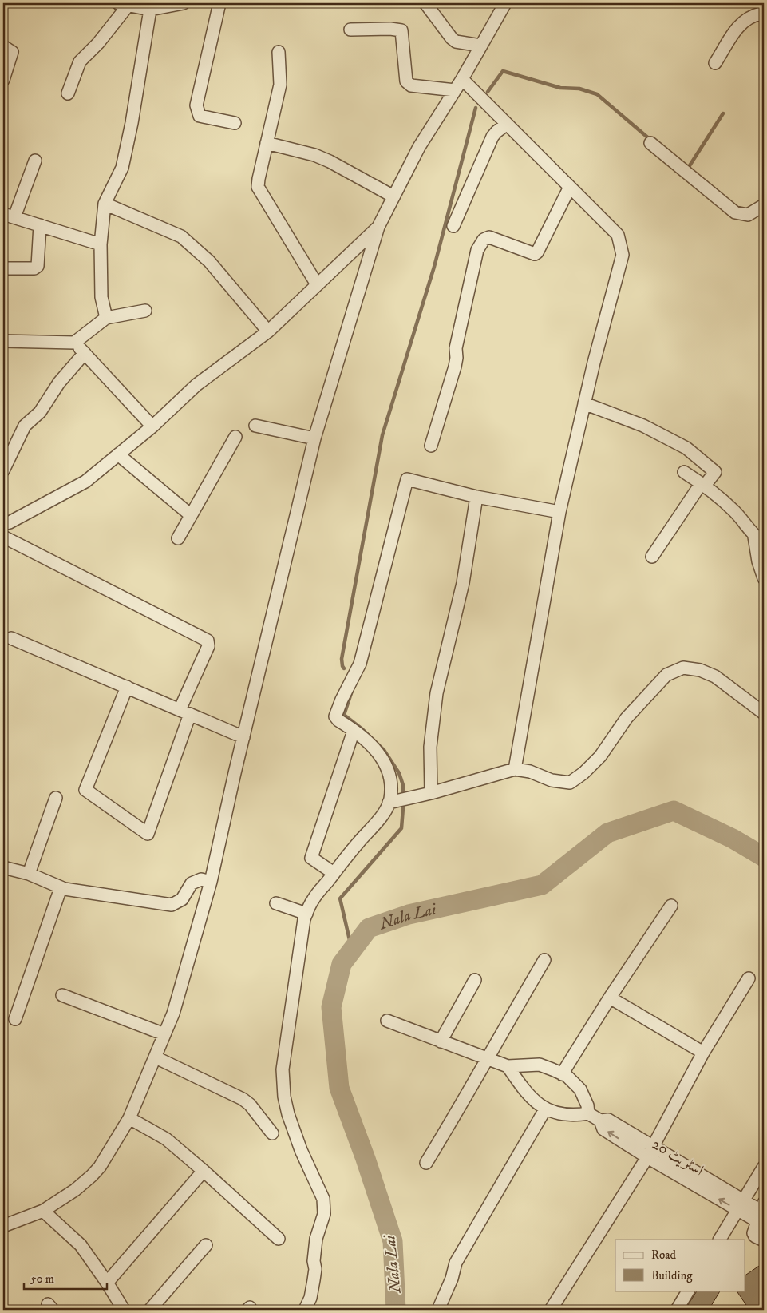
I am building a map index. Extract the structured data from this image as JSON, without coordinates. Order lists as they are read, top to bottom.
{
  "streets": {
    "street": ["اسٹریٹ 20"]
  },
  "water": ["Nala Lai"],
  "legend": ["Road", "Building"],
  "scale_bar": "50 m"
}
